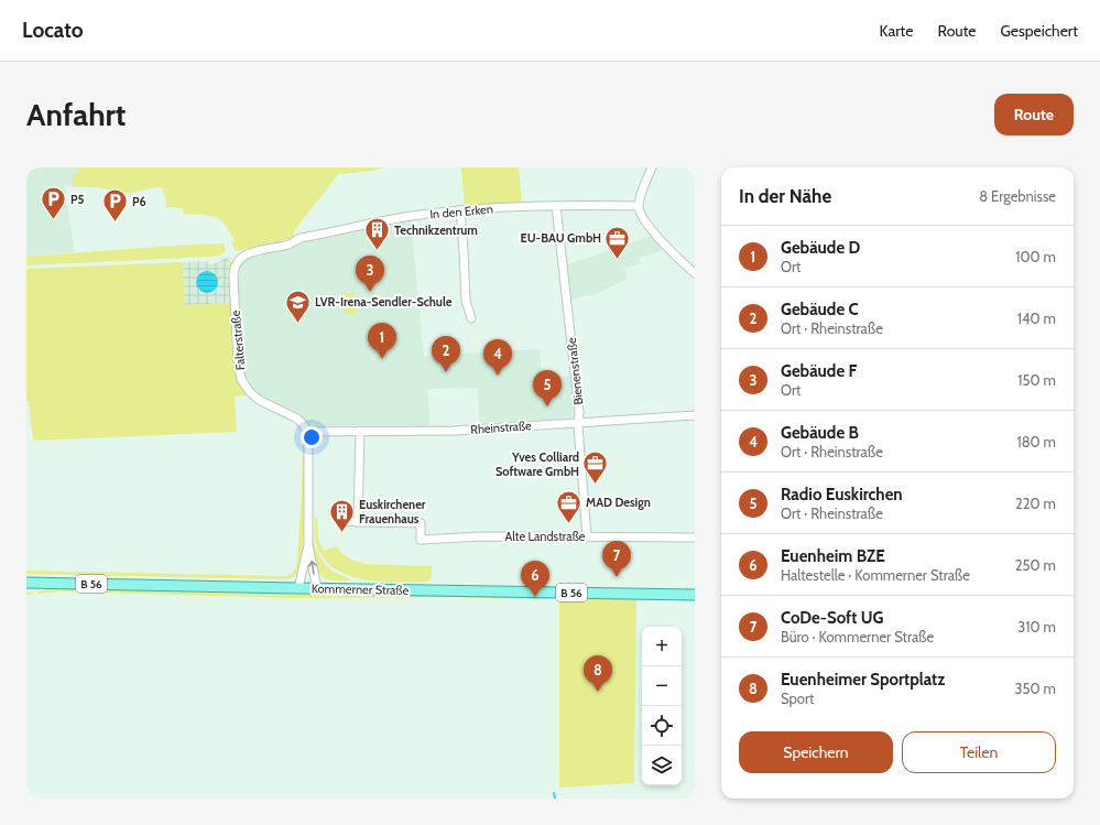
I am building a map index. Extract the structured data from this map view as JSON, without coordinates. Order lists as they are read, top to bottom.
{
  "streets": {
    "main road": ["B 56", "Kommerner Straße"],
    "street": [
      "In den Erken",
      "Falterstraße",
      "Bienenstraße",
      "Rheinstraße",
      "Alte Landstraße"
    ]
  },
  "crossings": [
    ["In den Erken", "Falterstraße"],
    ["In den Erken", "Bienenstraße"],
    ["Falterstraße", "Rheinstraße"],
    ["Bienenstraße", "Rheinstraße"],
    ["Bienenstraße", "Alte Landstraße"]
  ],
  "places": {
    "parking": ["P5", "P6"],
    "building": ["Technikzentrum", "Euskirchener Frauenhaus"],
    "office": ["EU-BAU GmbH", "Yves Colliard Software GmbH", "MAD Design"],
    "school or university": ["LVR-Irena-Sendler-Schule"]
  },
  "page": {
    "header": "Locato",
    "nav": ["Karte", "Route", "Gespeichert"],
    "buttons": [
      "Route",
      ["Speichern", "Teilen"]
    ],
    "title": "Anfahrt",
    "heading": ["In der Nähe", "8 Ergebnisse"],
    "list": [
      {
        "mark": "1",
        "name": "Gebäude D",
        "note": "Ort",
        "value": "100 m"
      },
      {
        "mark": "2",
        "name": "Gebäude C",
        "note": "Ort · Rheinstraße",
        "value": "140 m"
      },
      {
        "mark": "3",
        "name": "Gebäude F",
        "note": "Ort",
        "value": "150 m"
      },
      {
        "mark": "4",
        "name": "Gebäude B",
        "note": "Ort · Rheinstraße",
        "value": "180 m"
      },
      {
        "mark": "5",
        "name": "Radio Euskirchen",
        "note": "Ort · Rheinstraße",
        "value": "220 m"
      },
      {
        "mark": "6",
        "name": "Euenheim BZE",
        "note": "Haltestelle · Kommerner Straße",
        "value": "250 m"
      },
      {
        "mark": "7",
        "name": "CoDe-Soft UG",
        "note": "Büro · Kommerner Straße",
        "value": "310 m"
      },
      {
        "mark": "8",
        "name": "Euenheimer Sportplatz",
        "note": "Sport",
        "value": "350 m"
      }
    ],
    "pins": [
      "3",
      "1",
      "2",
      "4",
      "5",
      "7",
      "6",
      "8"
    ],
    "map_buttons": ["+", "−"]
  }
}
